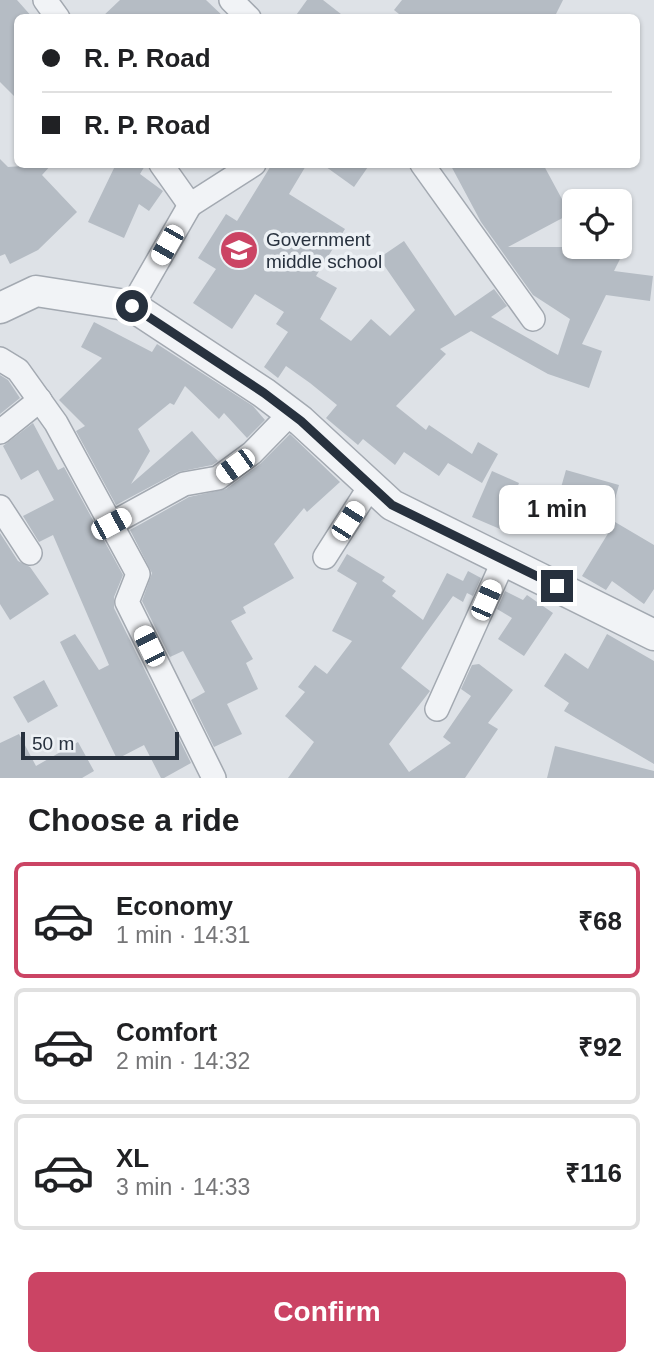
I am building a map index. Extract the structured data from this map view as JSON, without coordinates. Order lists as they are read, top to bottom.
{
  "places": {
    "school or university": ["Government middle school"]
  },
  "scale_bar": "50 m",
  "page": {
    "banner": ["R. P. Road", "R. P. Road"],
    "bubble": "1 min",
    "scale": "50 m",
    "heading": "Choose a ride",
    "list": [
      {
        "name": "Economy",
        "note": "1 min · 14:31",
        "value": "₹68"
      },
      {
        "name": "Comfort",
        "note": "2 min · 14:32",
        "value": "₹92"
      },
      {
        "name": "XL",
        "note": "3 min · 14:33",
        "value": "₹116"
      }
    ],
    "buttons": "Confirm"
  }
}
